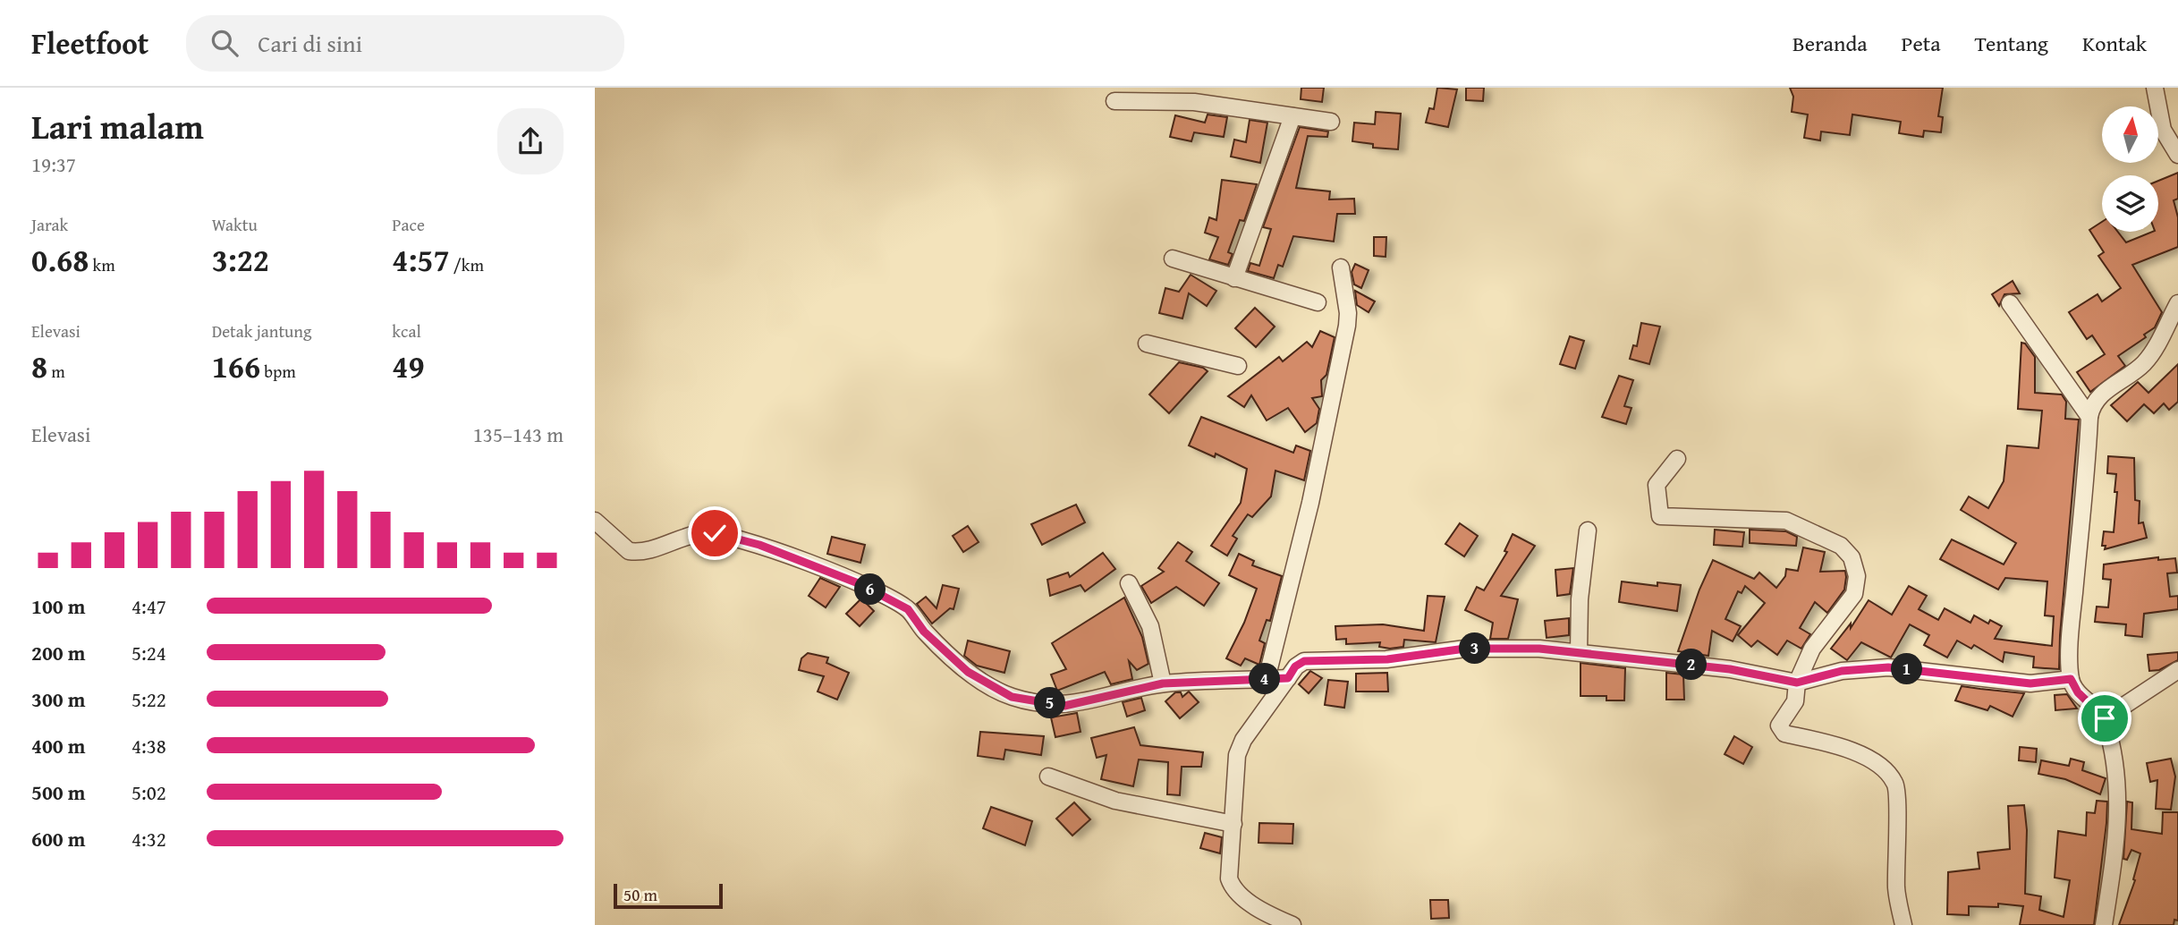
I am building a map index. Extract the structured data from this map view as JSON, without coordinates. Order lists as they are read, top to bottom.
{
  "scale_bar": "50 m",
  "north": "top",
  "page": {
    "header": "Fleetfoot",
    "search": "Cari di sini",
    "nav": [
      "Beranda",
      "Peta",
      "Tentang",
      "Kontak"
    ],
    "heading": ["Lari malam", "19:37"],
    "stats": [
      ["Jarak", "0.68 km"],
      ["Waktu", "3:22"],
      ["Pace", "4:57 /km"],
      ["Elevasi", "8 m"],
      ["Detak jantung", "166 bpm"],
      ["kcal", "49"]
    ],
    "chart": ["Elevasi", "135–143 m"],
    "pins": [
      "6",
      "3",
      "2",
      "1",
      "4",
      "5"
    ],
    "list": [
      {
        "name": "100 m",
        "note": "4:47"
      },
      {
        "name": "200 m",
        "note": "5:24"
      },
      {
        "name": "300 m",
        "note": "5:22"
      },
      {
        "name": "400 m",
        "note": "4:38"
      },
      {
        "name": "500 m",
        "note": "5:02"
      },
      {
        "name": "600 m",
        "note": "4:32"
      }
    ],
    "scale": "50 m"
  }
}
